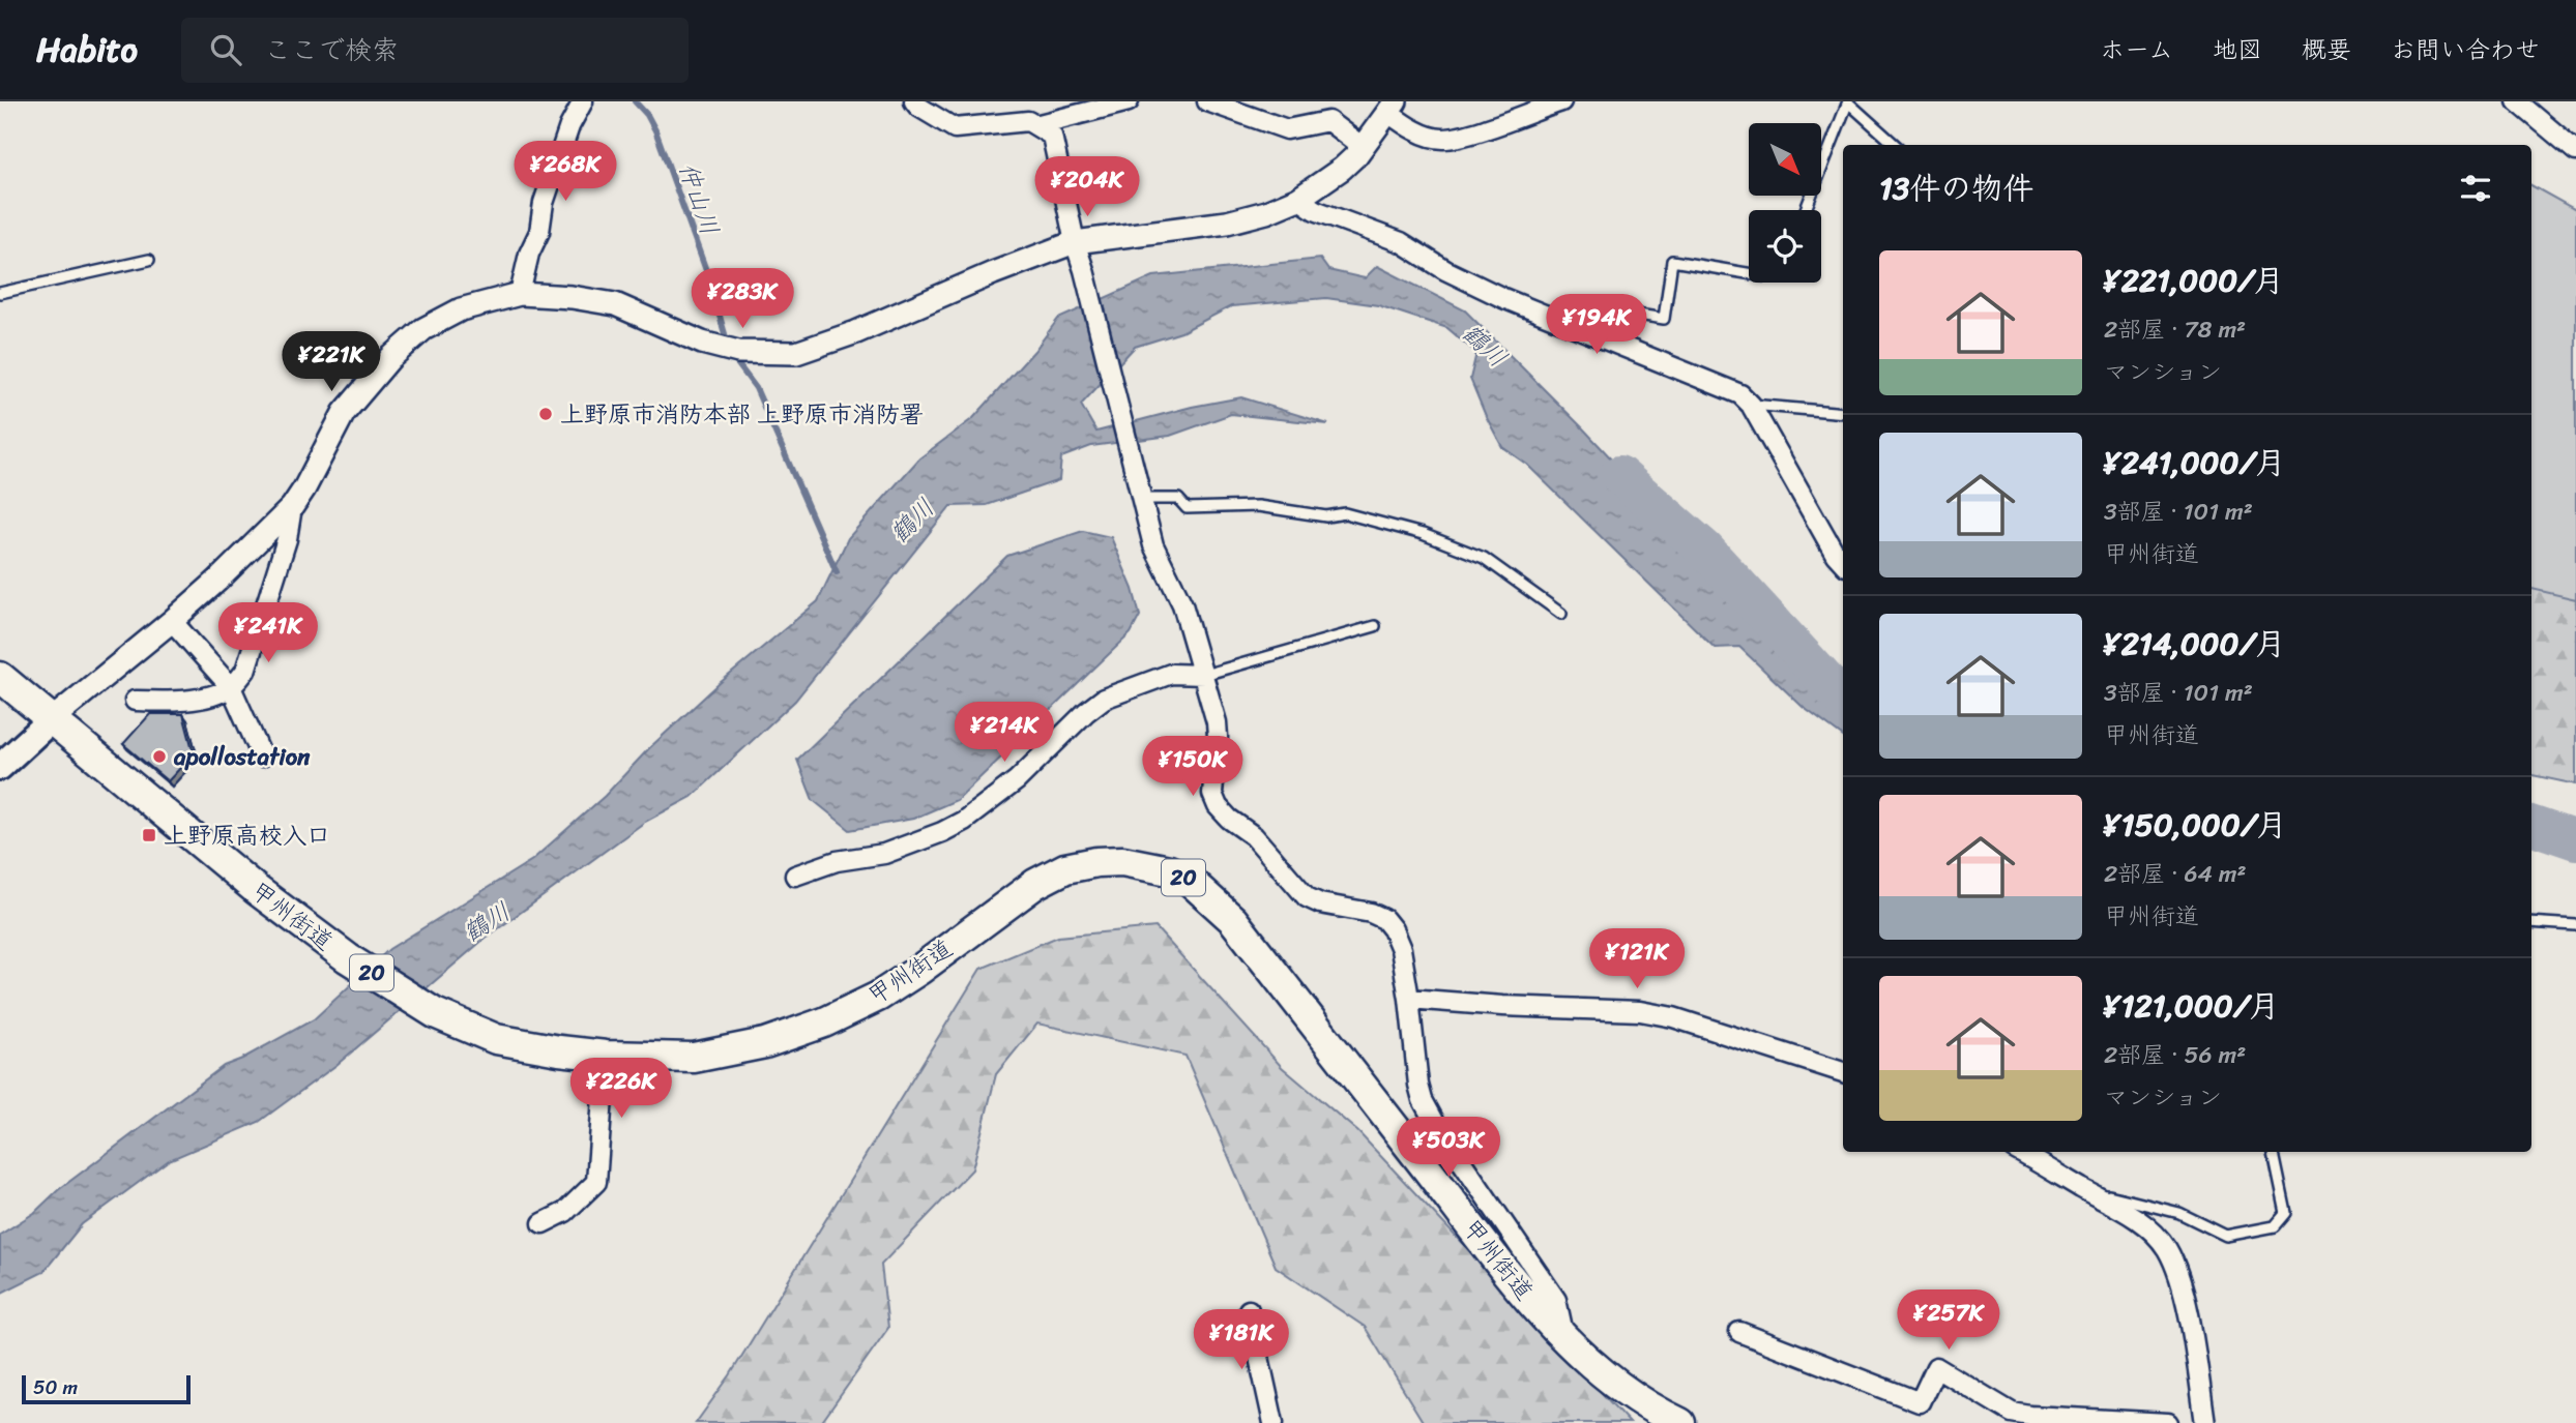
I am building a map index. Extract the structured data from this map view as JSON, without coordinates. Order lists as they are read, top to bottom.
{
  "streets": {
    "highway": ["20", "甲州街道"]
  },
  "water": ["仲山川", "鶴川"],
  "places": {
    "other": ["上野原市消防本部 上野原市消防署", "apollostation"],
    "transit": ["上野原高校入口"]
  },
  "scale_bar": "50 m",
  "north": "bottom right",
  "page": {
    "header": "Habito",
    "search": "ここで検索",
    "nav": [
      "ホーム",
      "地図",
      "概要",
      "お問い合わせ"
    ],
    "price": [
      "¥268K",
      "¥204K",
      "¥283K",
      "¥194K",
      "¥221K",
      "¥241K",
      "¥214K",
      "¥150K",
      "¥121K",
      "¥226K",
      "¥503K",
      "¥257K",
      "¥181K"
    ],
    "heading": "13件の物件",
    "list": [
      {
        "name": "¥221,000/月",
        "note": "2部屋 · 78 m² · マンション"
      },
      {
        "name": "¥241,000/月",
        "note": "3部屋 · 101 m² · 甲州街道"
      },
      {
        "name": "¥214,000/月",
        "note": "3部屋 · 101 m² · 甲州街道"
      },
      {
        "name": "¥150,000/月",
        "note": "2部屋 · 64 m² · 甲州街道"
      },
      {
        "name": "¥121,000/月",
        "note": "2部屋 · 56 m² · マンション"
      }
    ],
    "scale": "50 m"
  }
}
